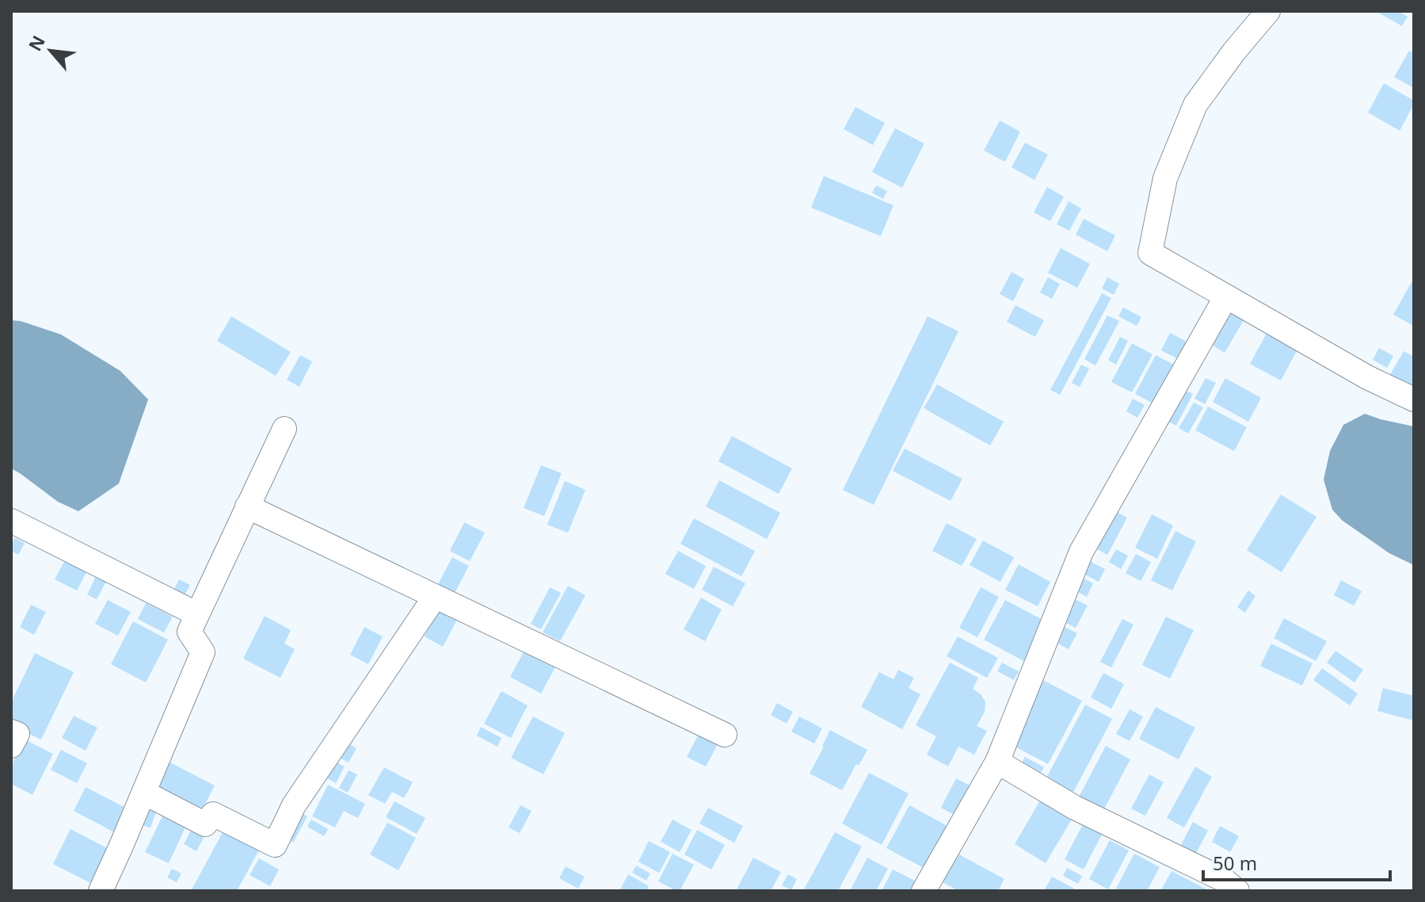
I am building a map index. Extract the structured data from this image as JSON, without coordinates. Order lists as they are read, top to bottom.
{
  "scale_bar": "50 m",
  "north": "top left"
}
